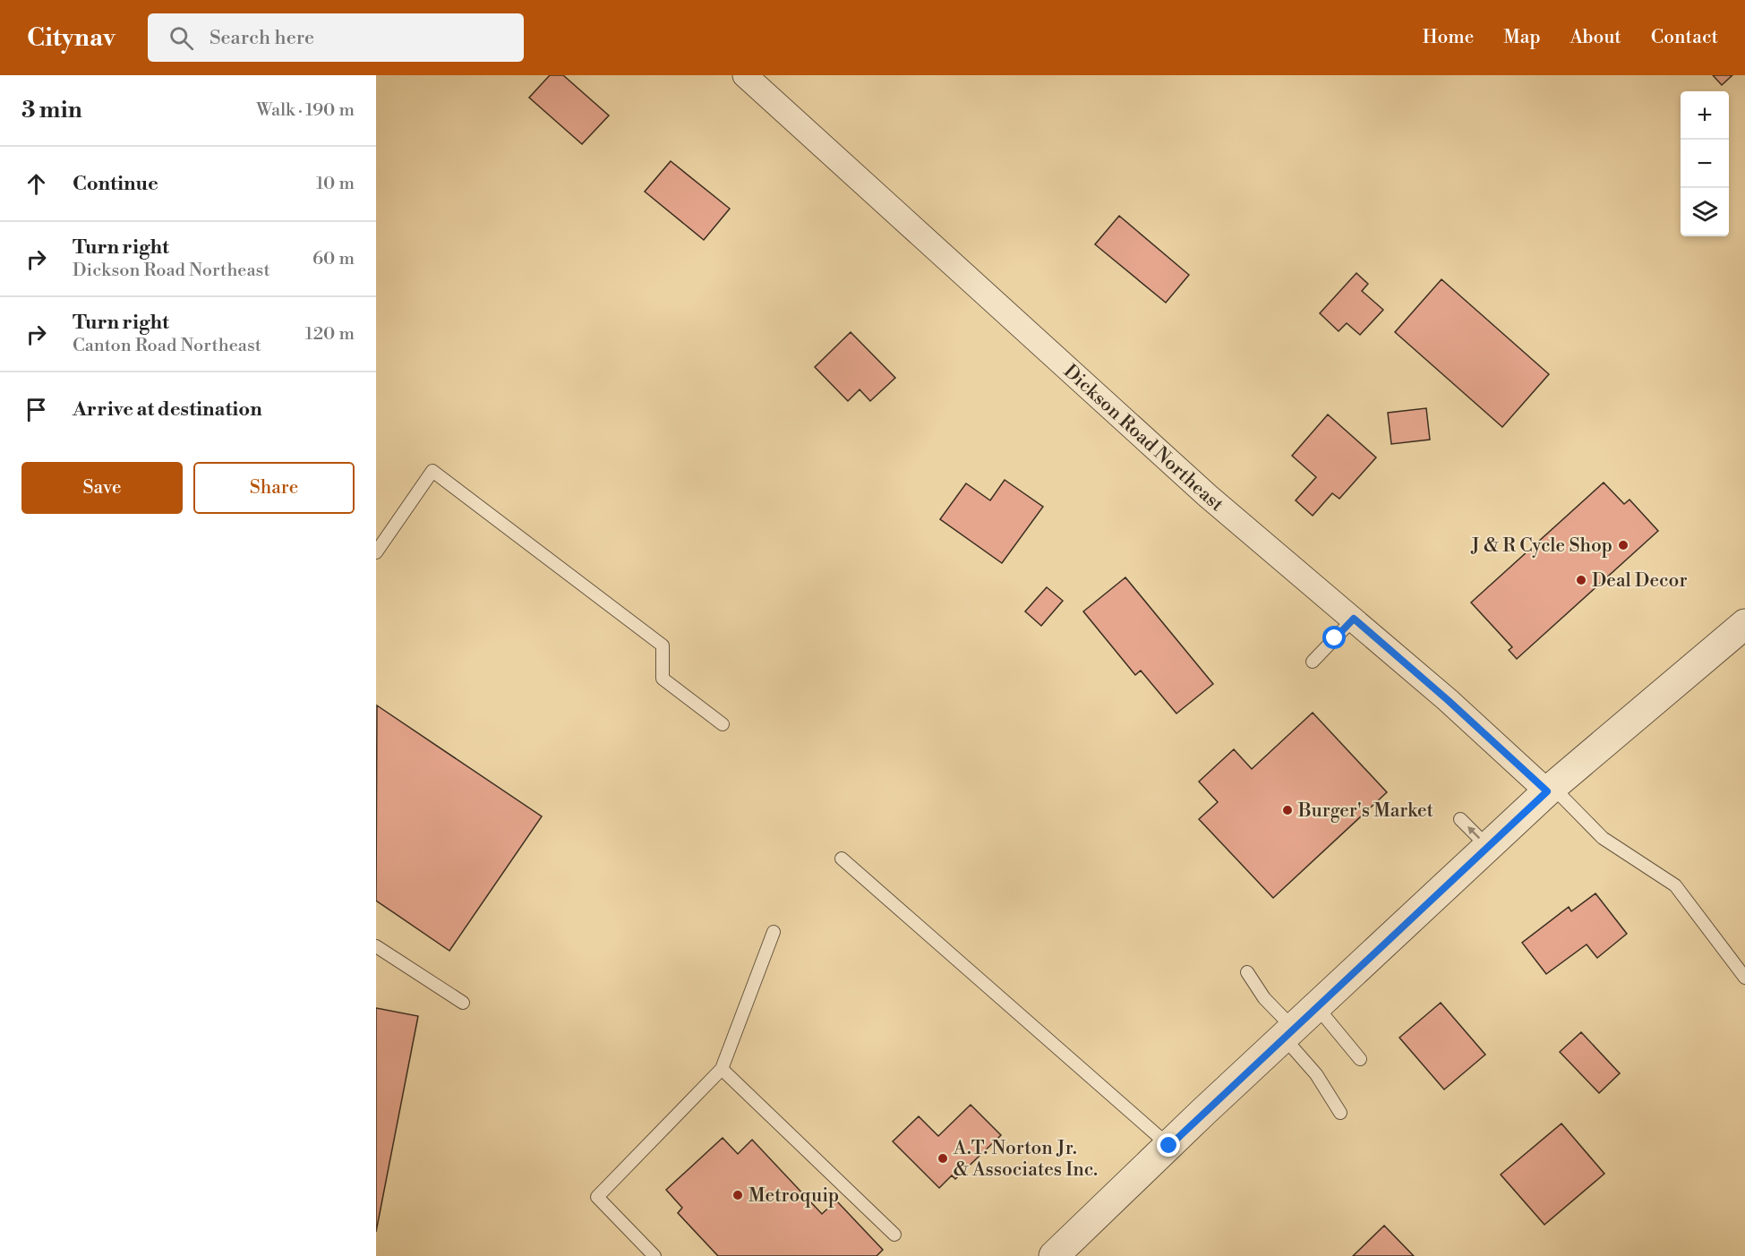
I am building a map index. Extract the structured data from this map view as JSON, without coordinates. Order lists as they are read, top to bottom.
{
  "streets": {
    "street": ["Dickson Road Northeast"]
  },
  "places": [
    "J & R Cycle Shop",
    "Deal Decor",
    "Burger's Market",
    "A.T. Norton Jr. & Associates Inc.",
    "Metroquip"
  ],
  "page": {
    "header": "Citynav",
    "search": "Search here",
    "nav": [
      "Home",
      "Map",
      "About",
      "Contact"
    ],
    "heading": ["3 min", "Walk · 190 m"],
    "map_buttons": ["+", "−"],
    "list": [
      ["Continue", "10 m"],
      ["Turn right", "Dickson Road Northeast", "60 m"],
      ["Turn right", "Canton Road Northeast", "120 m"],
      "Arrive at destination"
    ],
    "buttons": ["Save", "Share"]
  }
}
